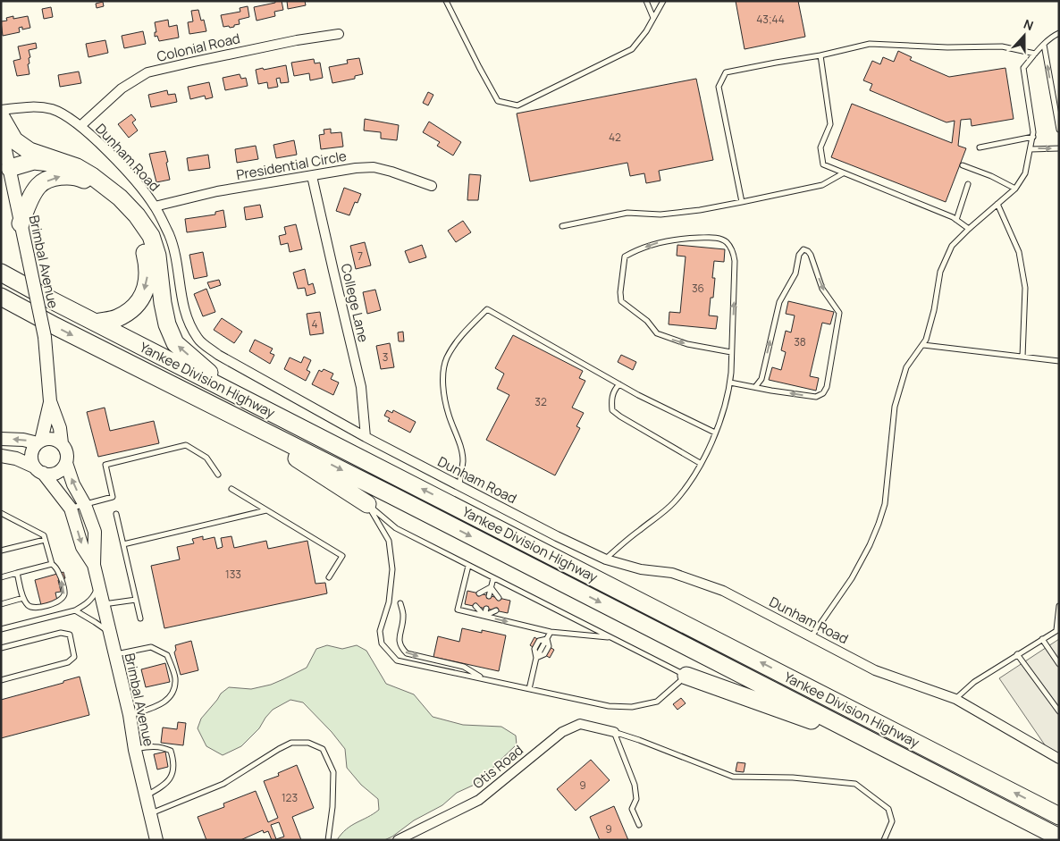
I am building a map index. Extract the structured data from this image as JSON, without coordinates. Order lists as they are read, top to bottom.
{
  "streets": {
    "highway": ["Yankee Division Highway"],
    "main road": ["Brimbal Avenue"],
    "street": [
      "Colonial Road",
      "Dunham Road",
      "Presidential Circle",
      "College Lane",
      "Otis Road"
    ]
  },
  "crossings": [
    ["Colonial Road", "Dunham Road"],
    ["Dunham Road", "Presidential Circle"],
    ["Dunham Road", "College Lane"],
    ["Presidential Circle", "College Lane"]
  ],
  "house_numbers": [
    "43;44",
    "42",
    "7",
    "36",
    "4",
    "38",
    "3",
    "32",
    "133",
    "9",
    "123",
    "9"
  ],
  "north": "top"
}
